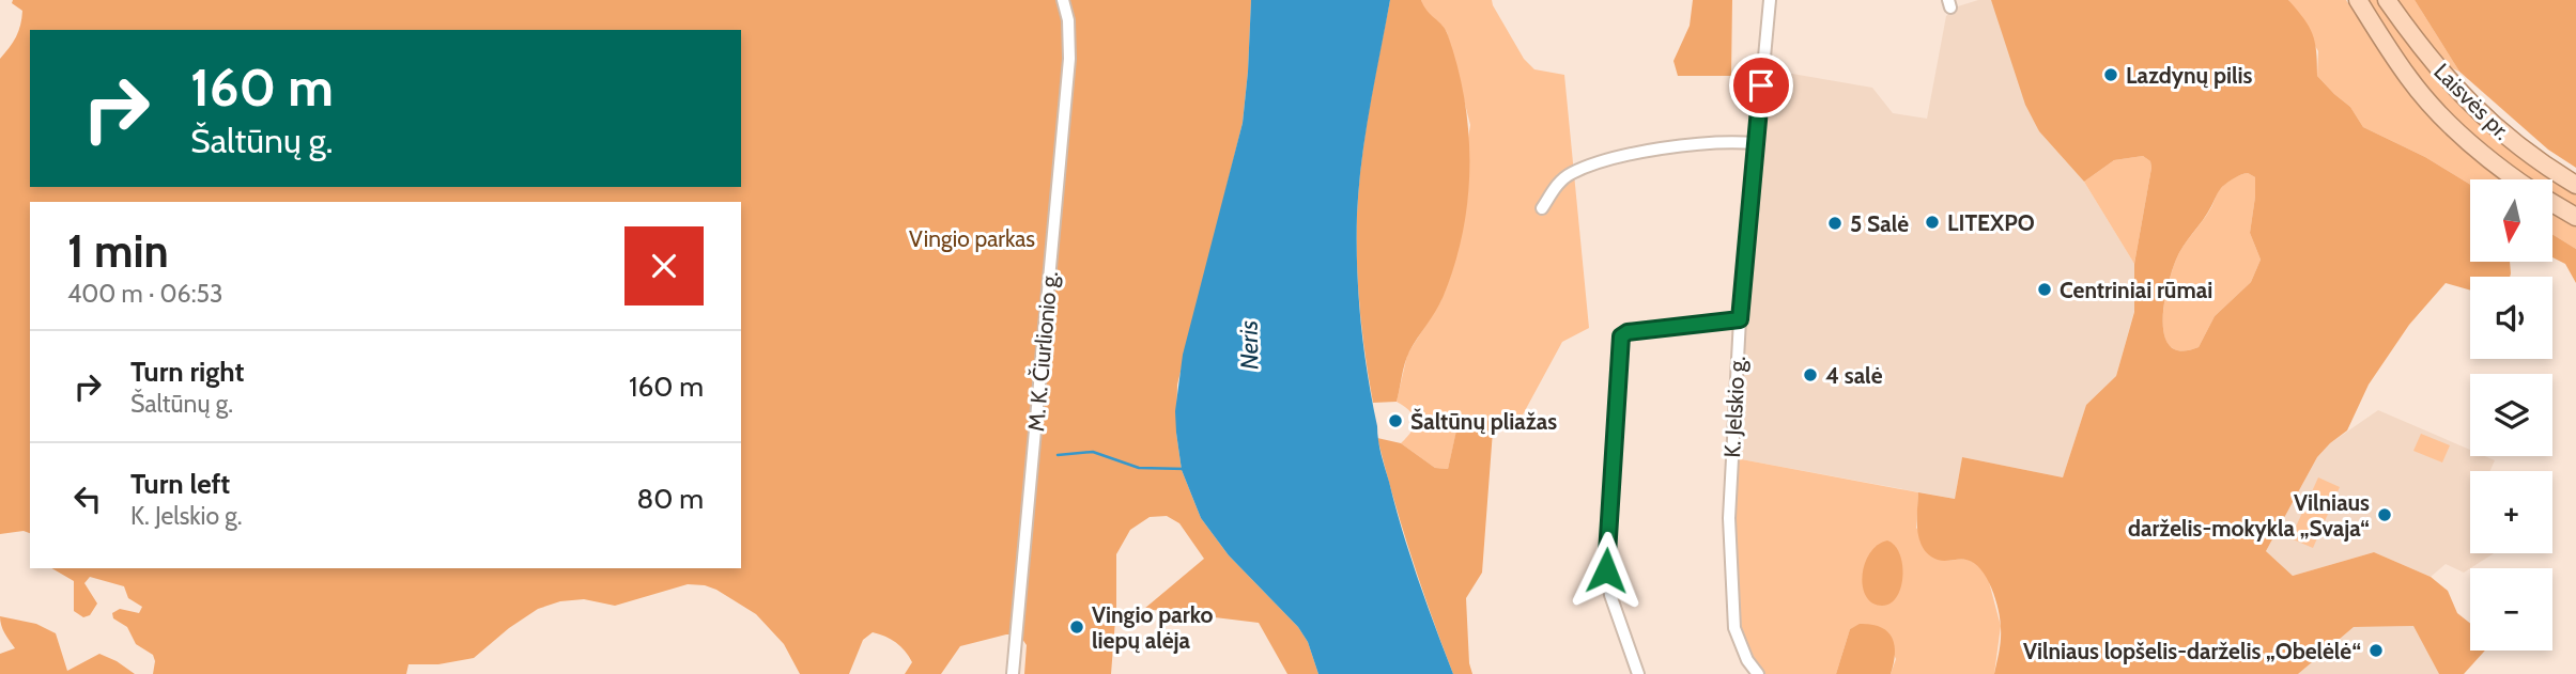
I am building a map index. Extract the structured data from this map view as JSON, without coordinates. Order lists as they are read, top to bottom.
{
  "streets": {
    "main road": ["Laisvės pr."],
    "street": ["M. K. Čiurlionio g.", "K. Jelskio g."]
  },
  "water": ["Neris"],
  "parks": ["Vingio parkas"],
  "places": [
    "Lazdynų pilis",
    "LITEXPO",
    "5 Salė",
    "Centriniai rūmai",
    "4 salė",
    "Šaltūnų pliažas",
    "Vilniaus darželis-mokykla „Svaja“",
    "Vingio parko liepų alėja",
    "Vilniaus lopšelis-darželis „Obelėlė“"
  ],
  "north": "bottom",
  "page": {
    "turn": ["160 m", "Šaltūnų g."],
    "map_buttons": ["+", "−"],
    "heading": ["1 min", "400 m · 06:53"],
    "list": [
      {
        "name": "Turn right",
        "note": "Šaltūnų g.",
        "value": "160 m"
      },
      {
        "name": "Turn left",
        "note": "K. Jelskio g.",
        "value": "80 m"
      }
    ]
  }
}
